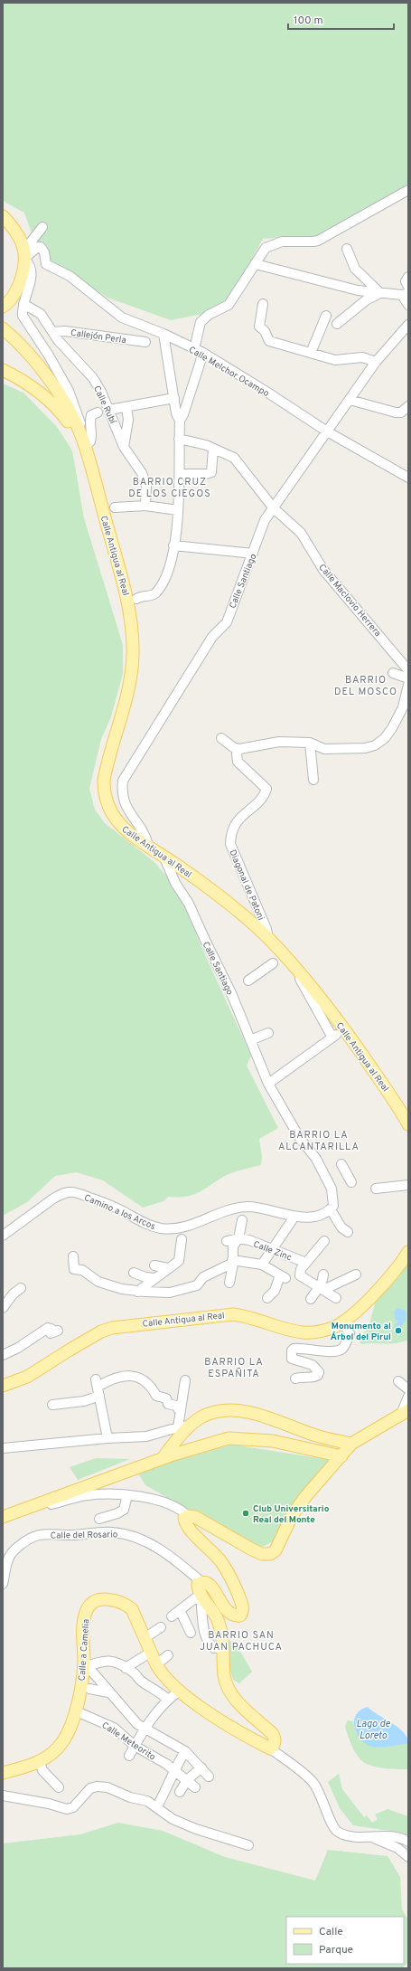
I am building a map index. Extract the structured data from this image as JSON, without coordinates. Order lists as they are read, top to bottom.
{
  "streets": {
    "main road": ["Calle Antigua al Real", "Calle a Camelia"],
    "street": [
      "Callejón Perla",
      "Calle Melchor Ocampo",
      "Calle Rubí",
      "Calle Santiago",
      "Calle Maclovio Herrera",
      "Diagonal de Patoni",
      "Camino a los Arcos",
      "Calle Zinc",
      "Calle del Rosario",
      "Calle Meteorito"
    ]
  },
  "crossings": [
    ["Callejón Perla", "Calle Rubí"],
    ["Calle Melchor Ocampo", "Calle Santiago"],
    ["Calle Antigua al Real", "Calle Santiago"],
    ["Calle Antigua al Real", "Diagonal de Patoni"],
    ["Calle Santiago", "Calle Maclovio Herrera"],
    ["Calle Santiago", "Camino a los Arcos"]
  ],
  "districts": [
    "BARRIO CRUZ DE LOS CIEGOS",
    "BARRIO DEL MOSCO",
    "BARRIO LA ALCANTARILLA",
    "BARRIO LA ESPAÑITA",
    "BARRIO SAN JUAN PACHUCA"
  ],
  "water": ["Lago de Loreto"],
  "places": ["Monumento al Árbol del Pirul", "Club Universitario Real del Monte"],
  "legend": ["Calle", "Parque"],
  "scale_bar": "100 m"
}
